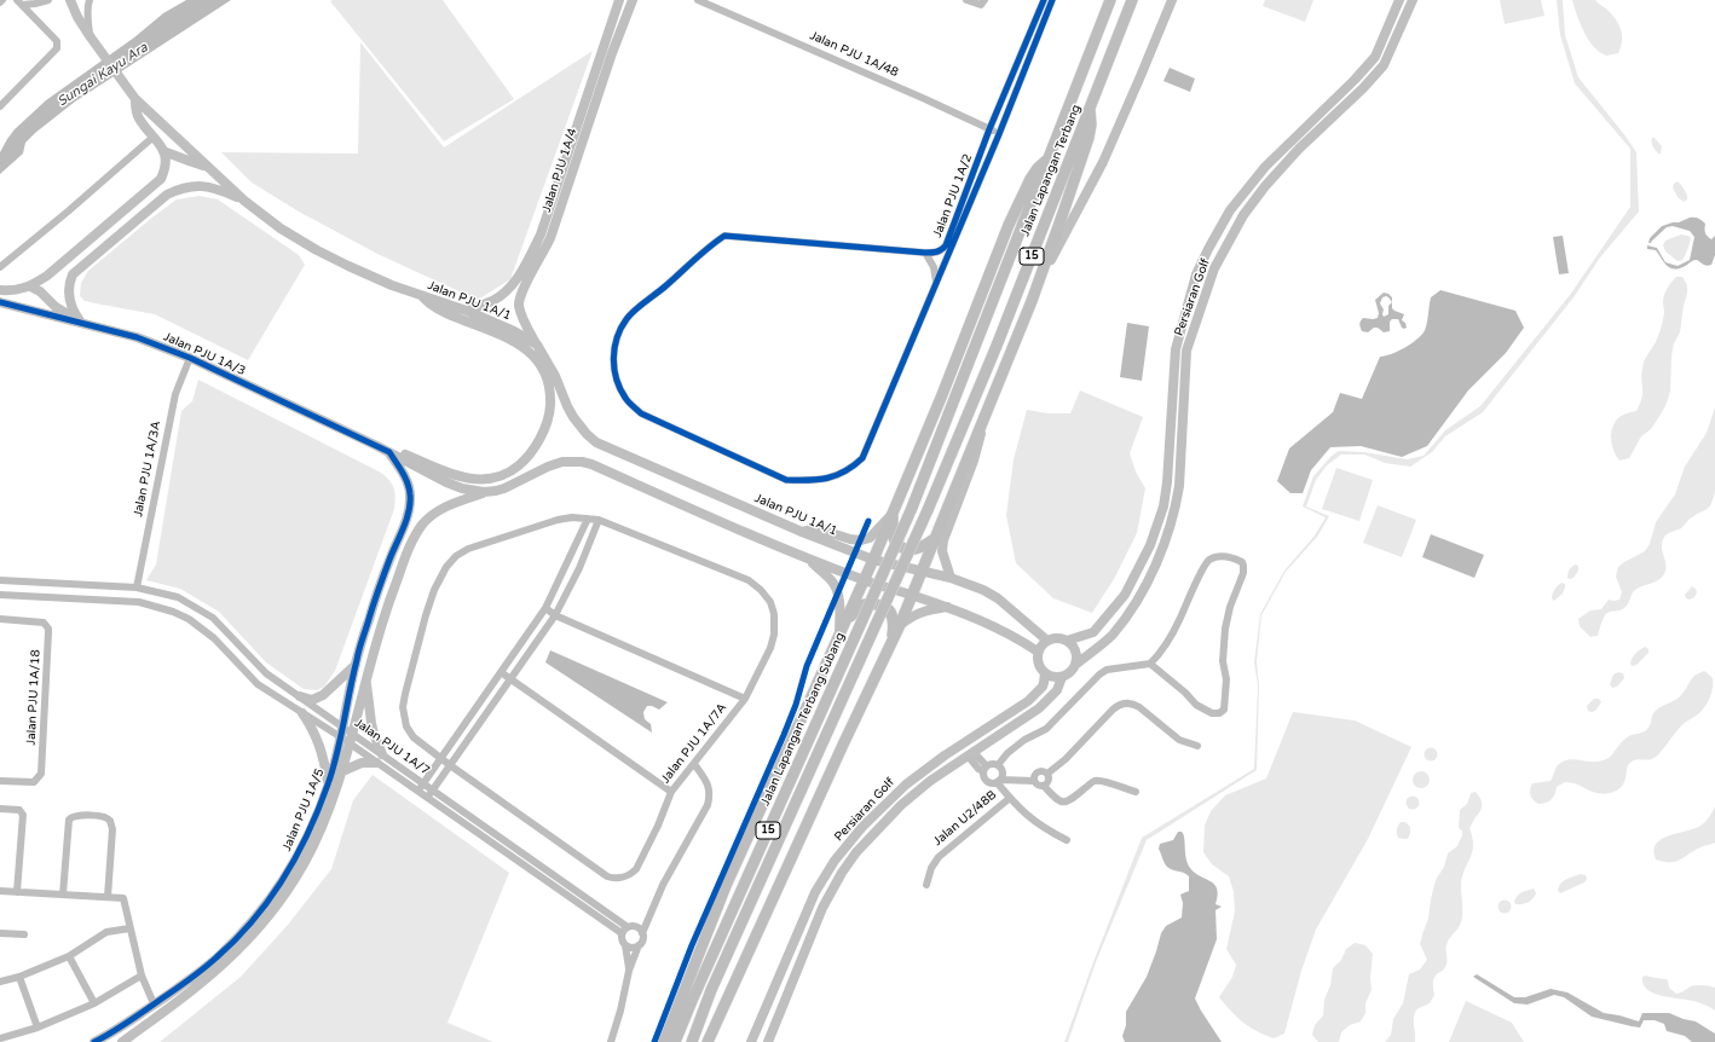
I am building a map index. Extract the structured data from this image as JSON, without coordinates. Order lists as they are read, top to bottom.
{
  "streets": {
    "main road": ["Jalan Lapangan Terbang", "15", "Jalan Lapangan Terbang Subang"],
    "street": [
      "Jalan PJU 1A/48",
      "Jalan PJU 1A/4",
      "Jalan PJU 1A/2",
      "Persiaran Golf",
      "Jalan PJU 1A/1",
      "Jalan PJU 1A/3",
      "Jalan PJU 1A/3A",
      "Jalan PJU 1A/18",
      "Jalan PJU 1A/7A",
      "Jalan PJU 1A/7",
      "Jalan PJU 1A/5",
      "Jalan U2/48B"
    ]
  },
  "crossings": [
    ["Jalan PJU 1A/48", "Jalan PJU 1A/2"],
    ["Jalan PJU 1A/4", "Jalan PJU 1A/1"],
    ["Jalan Lapangan Terbang", "Jalan Lapangan Terbang Subang"],
    ["Persiaran Golf", "Jalan PJU 1A/1"],
    ["Jalan PJU 1A/3", "Jalan PJU 1A/3A"],
    ["Jalan PJU 1A/3", "Jalan PJU 1A/5"],
    ["Jalan PJU 1A/3A", "Jalan PJU 1A/7"],
    ["Jalan PJU 1A/7", "Jalan PJU 1A/5"]
  ],
  "water": ["Sungai Kayu Ara"]
}
